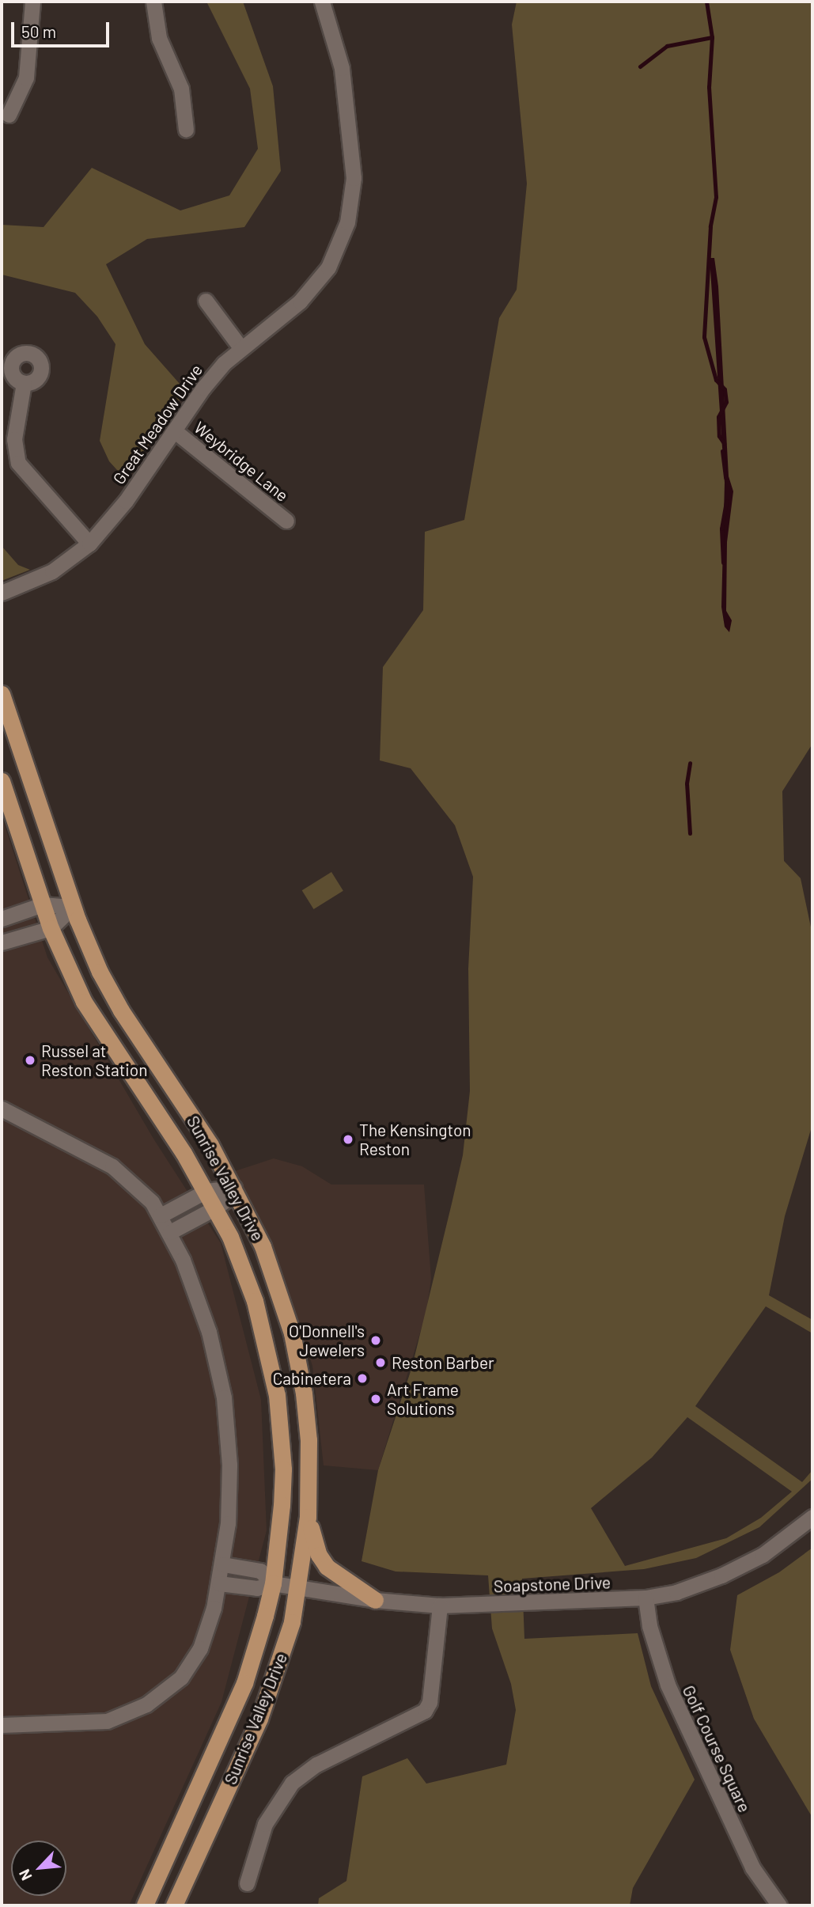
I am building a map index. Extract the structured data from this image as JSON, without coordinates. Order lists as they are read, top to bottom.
{
  "streets": {
    "main road": ["Sunrise Valley Drive"],
    "street": [
      "Great Meadow Drive",
      "Weybridge Lane",
      "Soapstone Drive",
      "Golf Course Square"
    ]
  },
  "crossings": [
    ["Great Meadow Drive", "Weybridge Lane"],
    ["Sunrise Valley Drive", "Soapstone Drive"],
    ["Soapstone Drive", "Golf Course Square"]
  ],
  "places": [
    "Russel at Reston Station",
    "The Kensington Reston",
    "O'Donnell's Jewelers",
    "Reston Barber",
    "Cabinetera",
    "Art Frame Solutions"
  ],
  "scale_bar": "50 m",
  "north": "bottom left"
}
